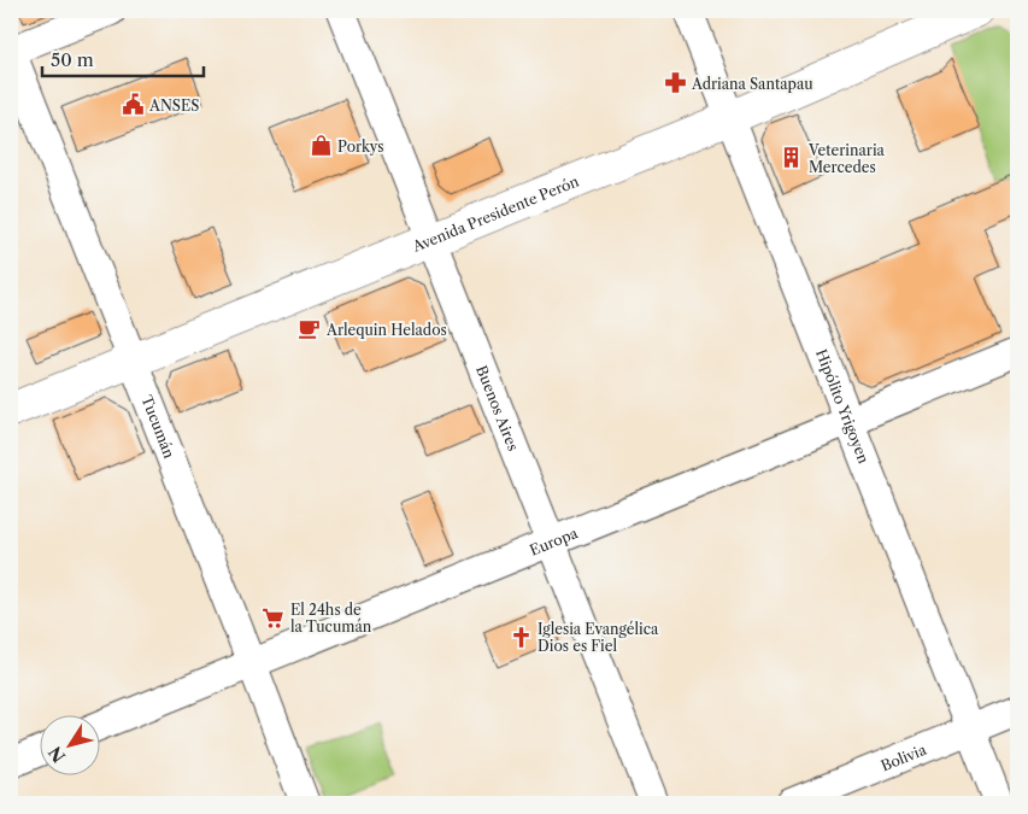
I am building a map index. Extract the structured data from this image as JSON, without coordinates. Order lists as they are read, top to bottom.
{
  "streets": {
    "main road": ["Avenida Presidente Perón"],
    "street": [
      "Buenos Aires",
      "Hipólito Yrigoyen",
      "Tucumán",
      "Europa",
      "Bolivia"
    ]
  },
  "crossings": [
    ["Avenida Presidente Perón", "Buenos Aires"],
    ["Avenida Presidente Perón", "Hipólito Yrigoyen"],
    ["Avenida Presidente Perón", "Tucumán"],
    ["Buenos Aires", "Europa"],
    ["Hipólito Yrigoyen", "Europa"],
    ["Hipólito Yrigoyen", "Bolivia"],
    ["Tucumán", "Europa"]
  ],
  "places": {
    "pharmacy": ["Adriana Santapau"],
    "public building": ["ANSES"],
    "shop": ["Porkys"],
    "building": ["Veterinaria Mercedes"],
    "cafe": ["Arlequin Helados"],
    "supermarket": ["El 24hs de la Tucumán"],
    "church": ["Iglesia Evangélica Dios es Fiel"]
  },
  "scale_bar": "50 m",
  "north": "bottom left"
}
